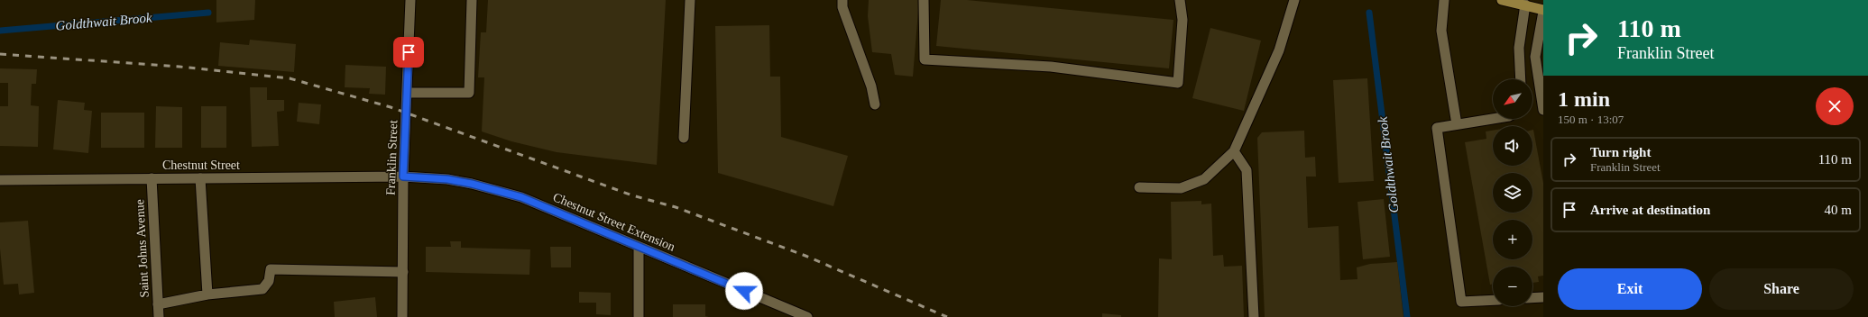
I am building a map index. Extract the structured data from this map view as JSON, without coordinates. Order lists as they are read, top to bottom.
{
  "streets": {
    "street": [
      "Franklin Street",
      "Chestnut Street",
      "Chestnut Street Extension",
      "Saint Johns Avenue"
    ]
  },
  "crossings": [
    ["Franklin Street", "Chestnut Street"],
    ["Franklin Street", "Chestnut Street Extension"],
    ["Chestnut Street", "Chestnut Street Extension"],
    ["Chestnut Street", "Saint Johns Avenue"]
  ],
  "water": ["Goldthwait Brook"],
  "north": "bottom left",
  "page": {
    "turn": ["110 m", "Franklin Street"],
    "heading": ["1 min", "150 m · 13:07"],
    "map_buttons": ["+", "−"],
    "list": [
      {
        "name": "Turn right",
        "note": "Franklin Street",
        "value": "110 m"
      },
      {
        "name": "Arrive at destination",
        "value": "40 m"
      }
    ],
    "buttons": ["Exit", "Share"]
  }
}
